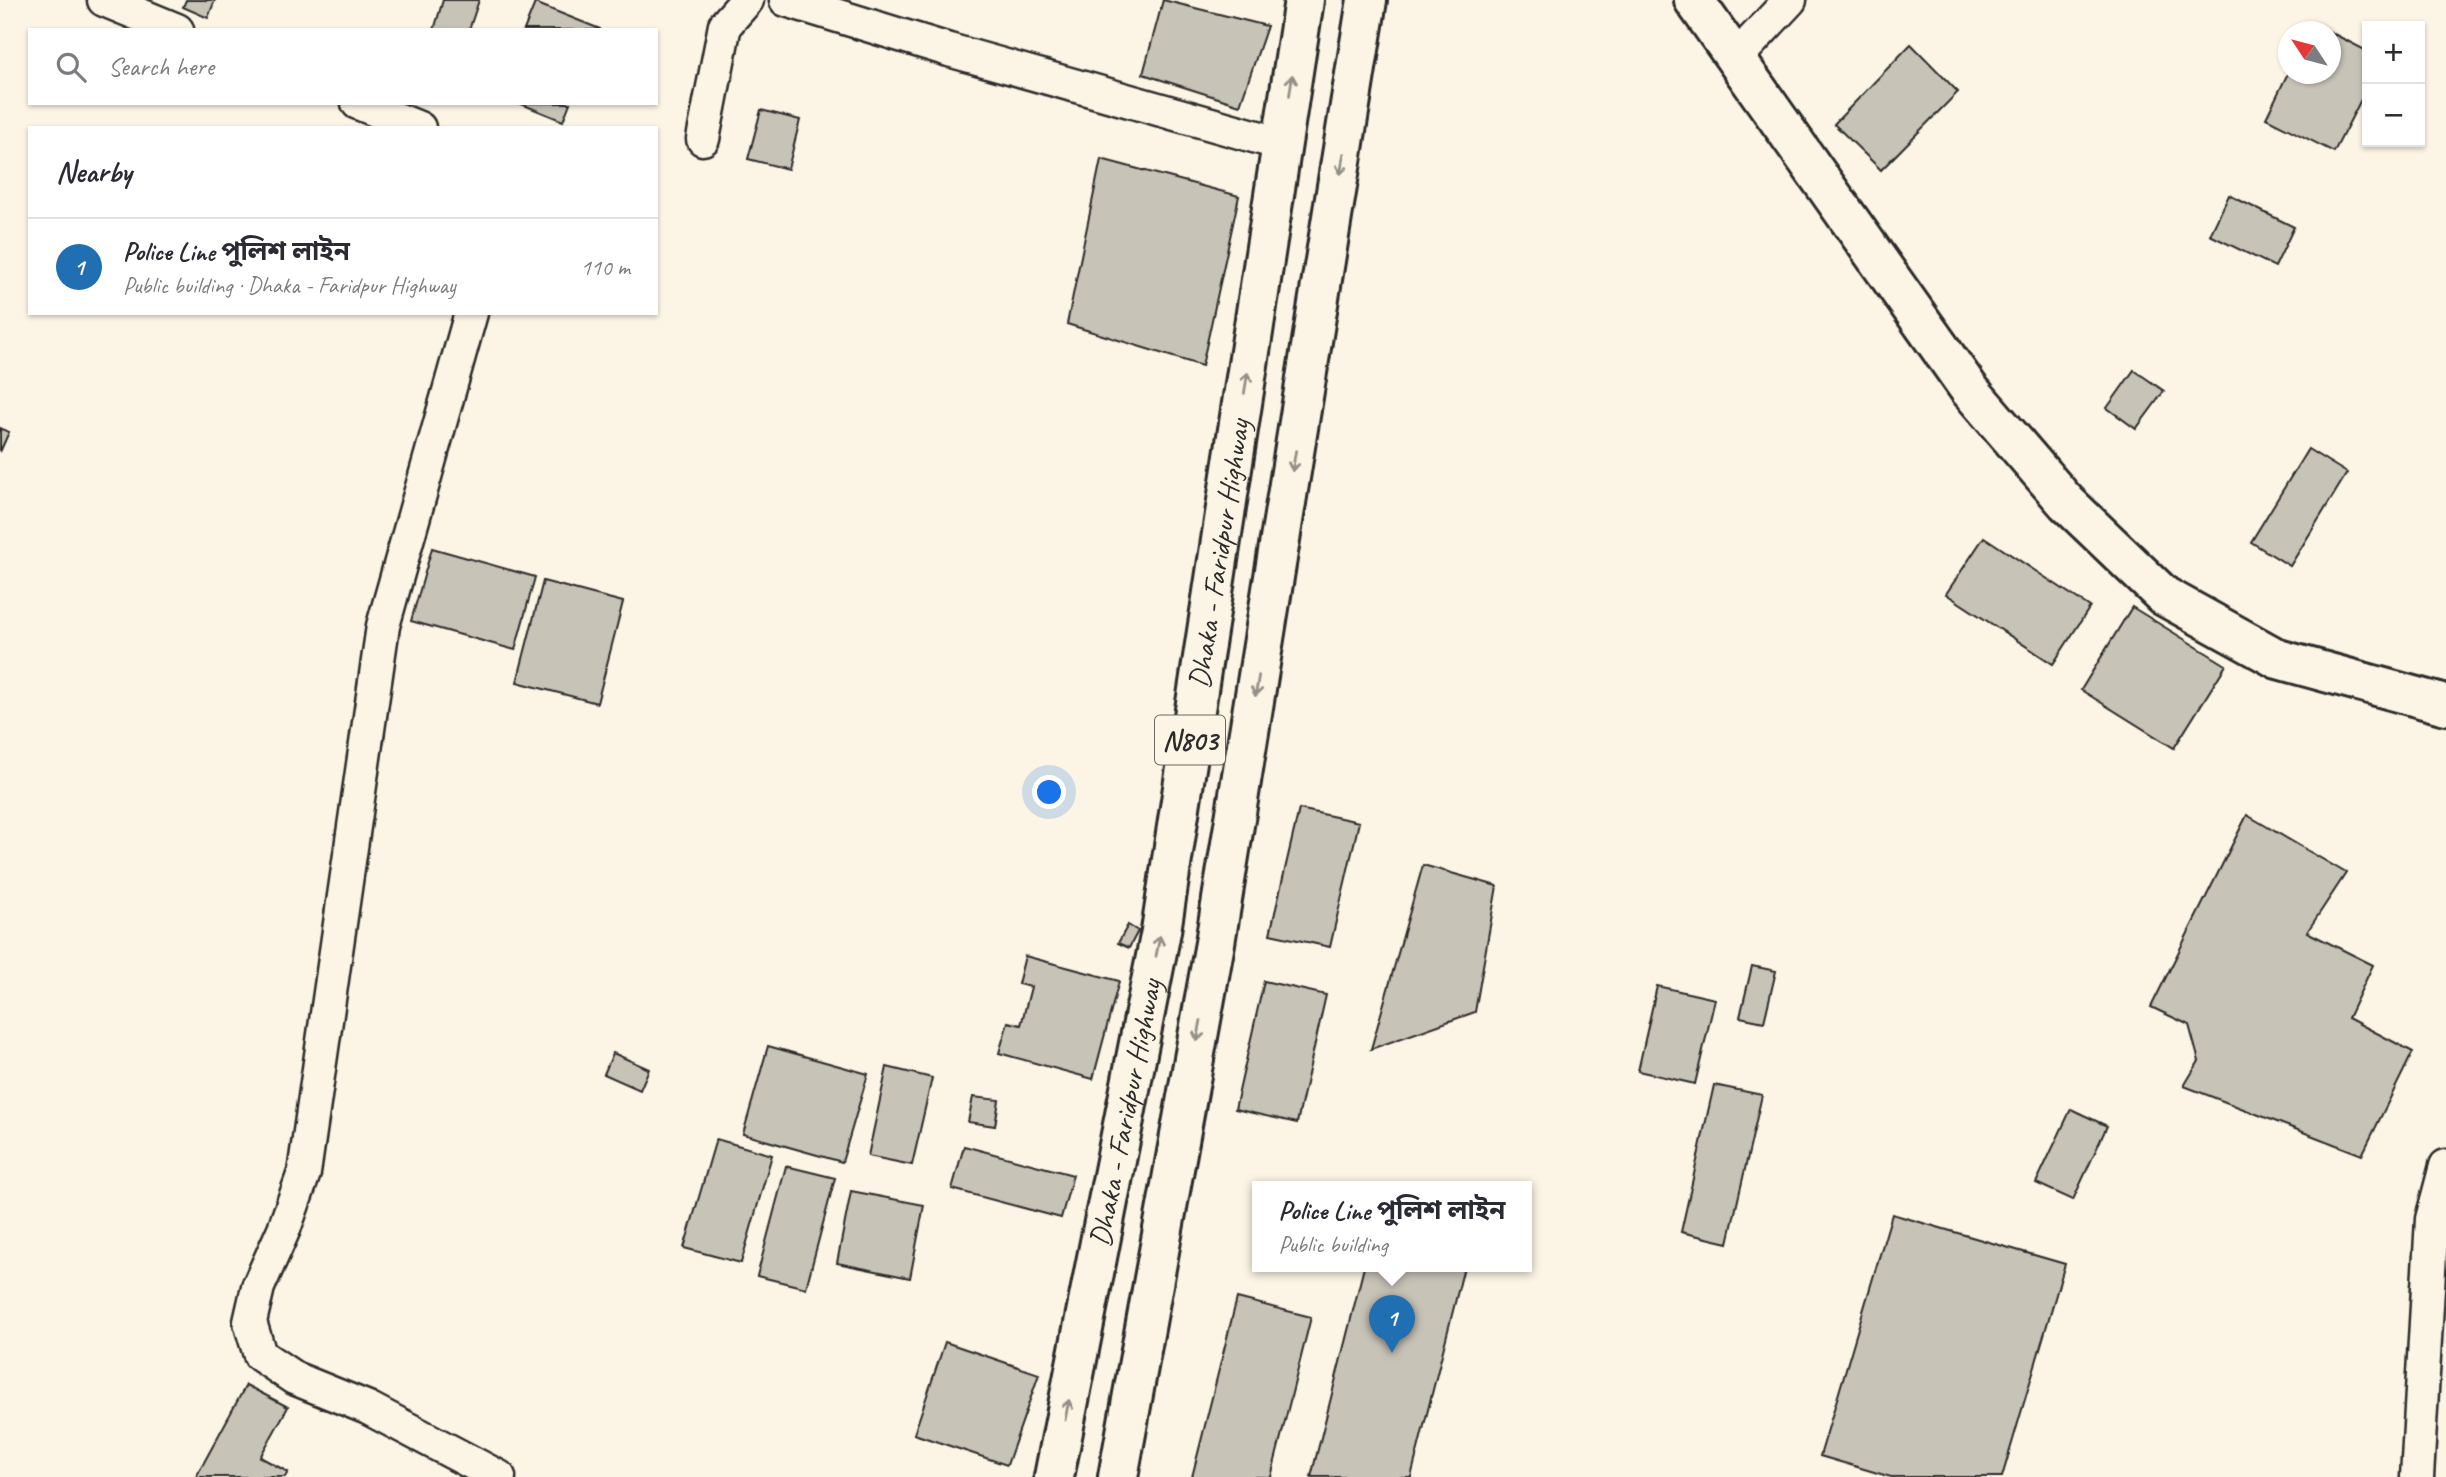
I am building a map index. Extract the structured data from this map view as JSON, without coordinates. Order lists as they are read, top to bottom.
{
  "streets": {
    "main road": ["Dhaka - Faridpur Highway", "N803"]
  },
  "north": "top left",
  "page": {
    "map_buttons": ["+", "−"],
    "search": "Search here",
    "heading": "Nearby",
    "list": [
      {
        "mark": "1",
        "name": "Police Line পুলিশ লাইন",
        "note": "Public building · Dhaka - Faridpur Highway",
        "value": "110 m"
      }
    ],
    "popup": ["Police Line পুলিশ লাইন", "Public building"],
    "pins": "1"
  }
}
